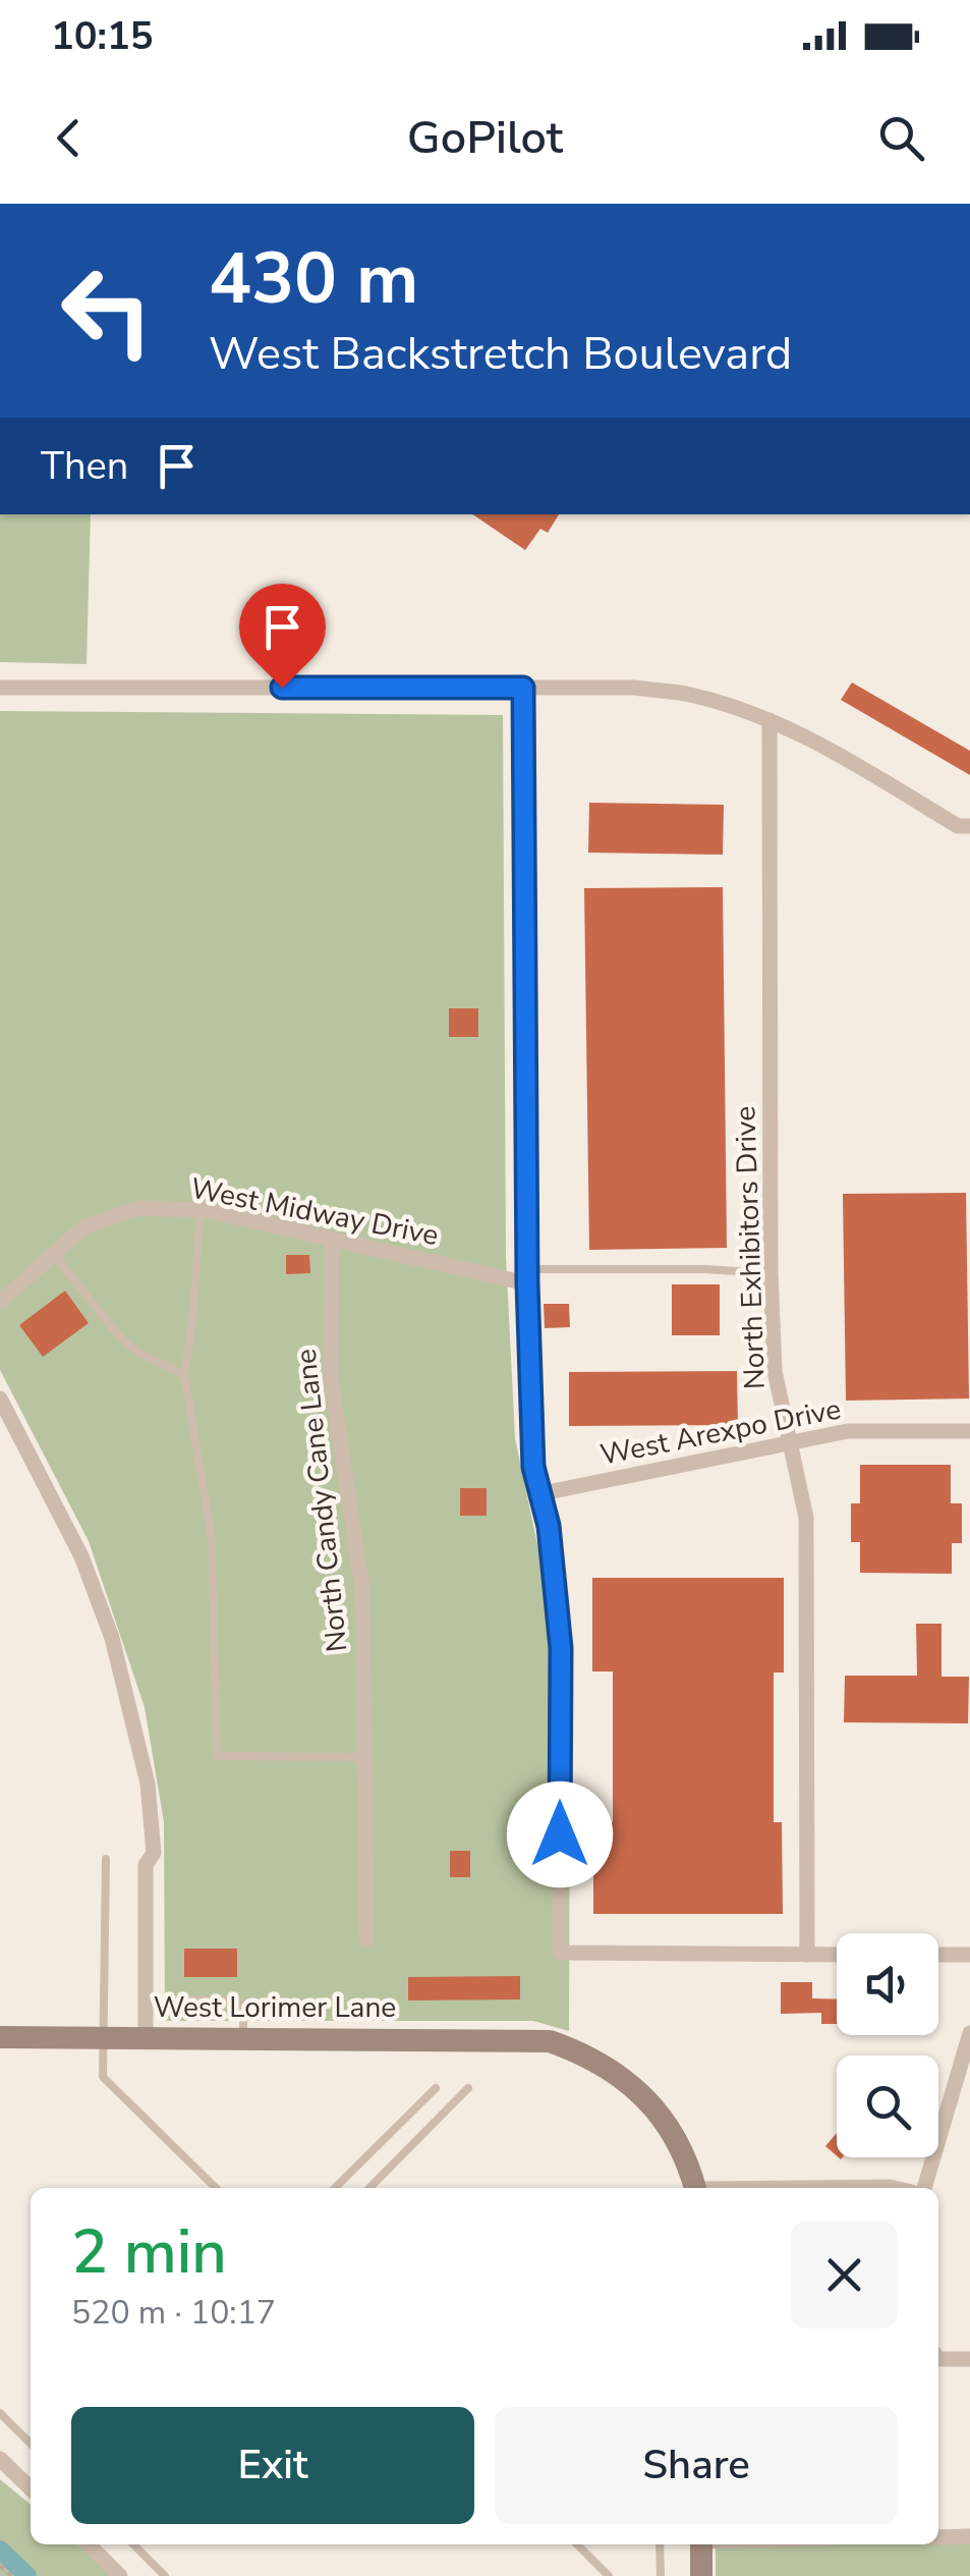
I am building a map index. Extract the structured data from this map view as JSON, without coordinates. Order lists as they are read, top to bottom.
{
  "streets": {
    "street": [
      "West Midway Drive",
      "North Exhibitors Drive",
      "West Arexpo Drive",
      "North Candy Cane Lane",
      "West Lorimer Lane"
    ]
  },
  "crossings": [
    ["West Midway Drive", "North Candy Cane Lane"],
    ["North Exhibitors Drive", "West Arexpo Drive"]
  ],
  "page": {
    "status": "10:15",
    "header": "GoPilot",
    "turn": ["430 m", "West Backstretch Boulevard"],
    "then": "Then",
    "heading": ["2 min", "520 m · 10:17"],
    "buttons": ["Exit", "Share"]
  }
}
